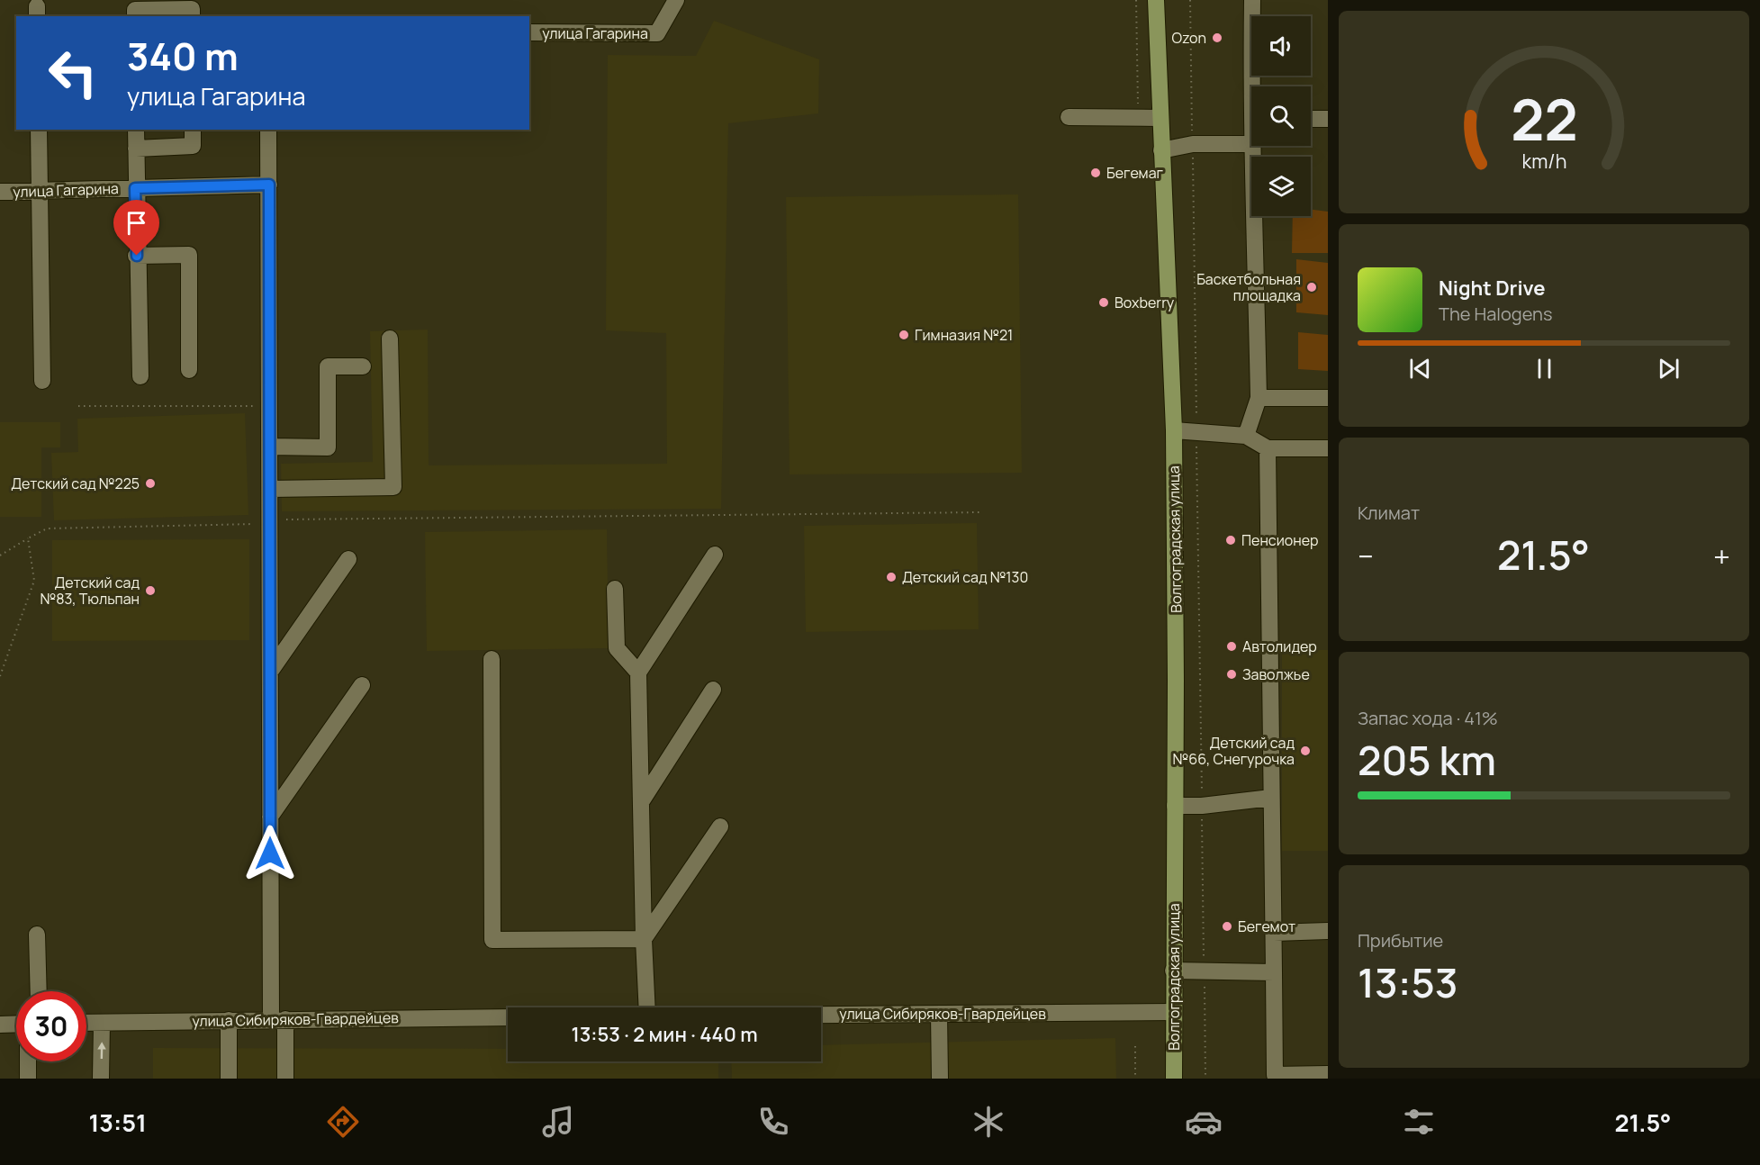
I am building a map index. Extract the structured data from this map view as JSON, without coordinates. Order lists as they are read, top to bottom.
{
  "streets": {
    "main road": ["Волгоградская улица"],
    "street": ["улица Гагарина", "улица Сибиряков-Гвардейцев"]
  },
  "crossings": [
    ["Волгоградская улица", "улица Сибиряков-Гвардейцев"]
  ],
  "places": [
    "Ozon",
    "Бегемаг",
    "Баскетбольная площадка",
    "Boxberry",
    "Гимназия №21",
    "Детский сад №225",
    "Пенсионер",
    "Детский сад №130",
    "Детский сад №83, Тюльпан",
    "Автолидер",
    "Заволжье",
    "Детский сад №66, Снегурочка",
    "Бегемот"
  ],
  "page": {
    "turn": ["340 m", "улица Гагарина"],
    "song": ["Night Drive", "The Halogens"],
    "tile": [
      "Климат",
      ["Запас хода · 41%", "205 km"],
      ["Прибытие", "13:53"]
    ],
    "heat": ["−", "21.5°", "+"],
    "limit": "30",
    "trip": "13:53 · 2 мин · 440 m",
    "tabs": ["13:51", "21.5°"],
    "gauge": ["22", "km/h"]
  }
}
